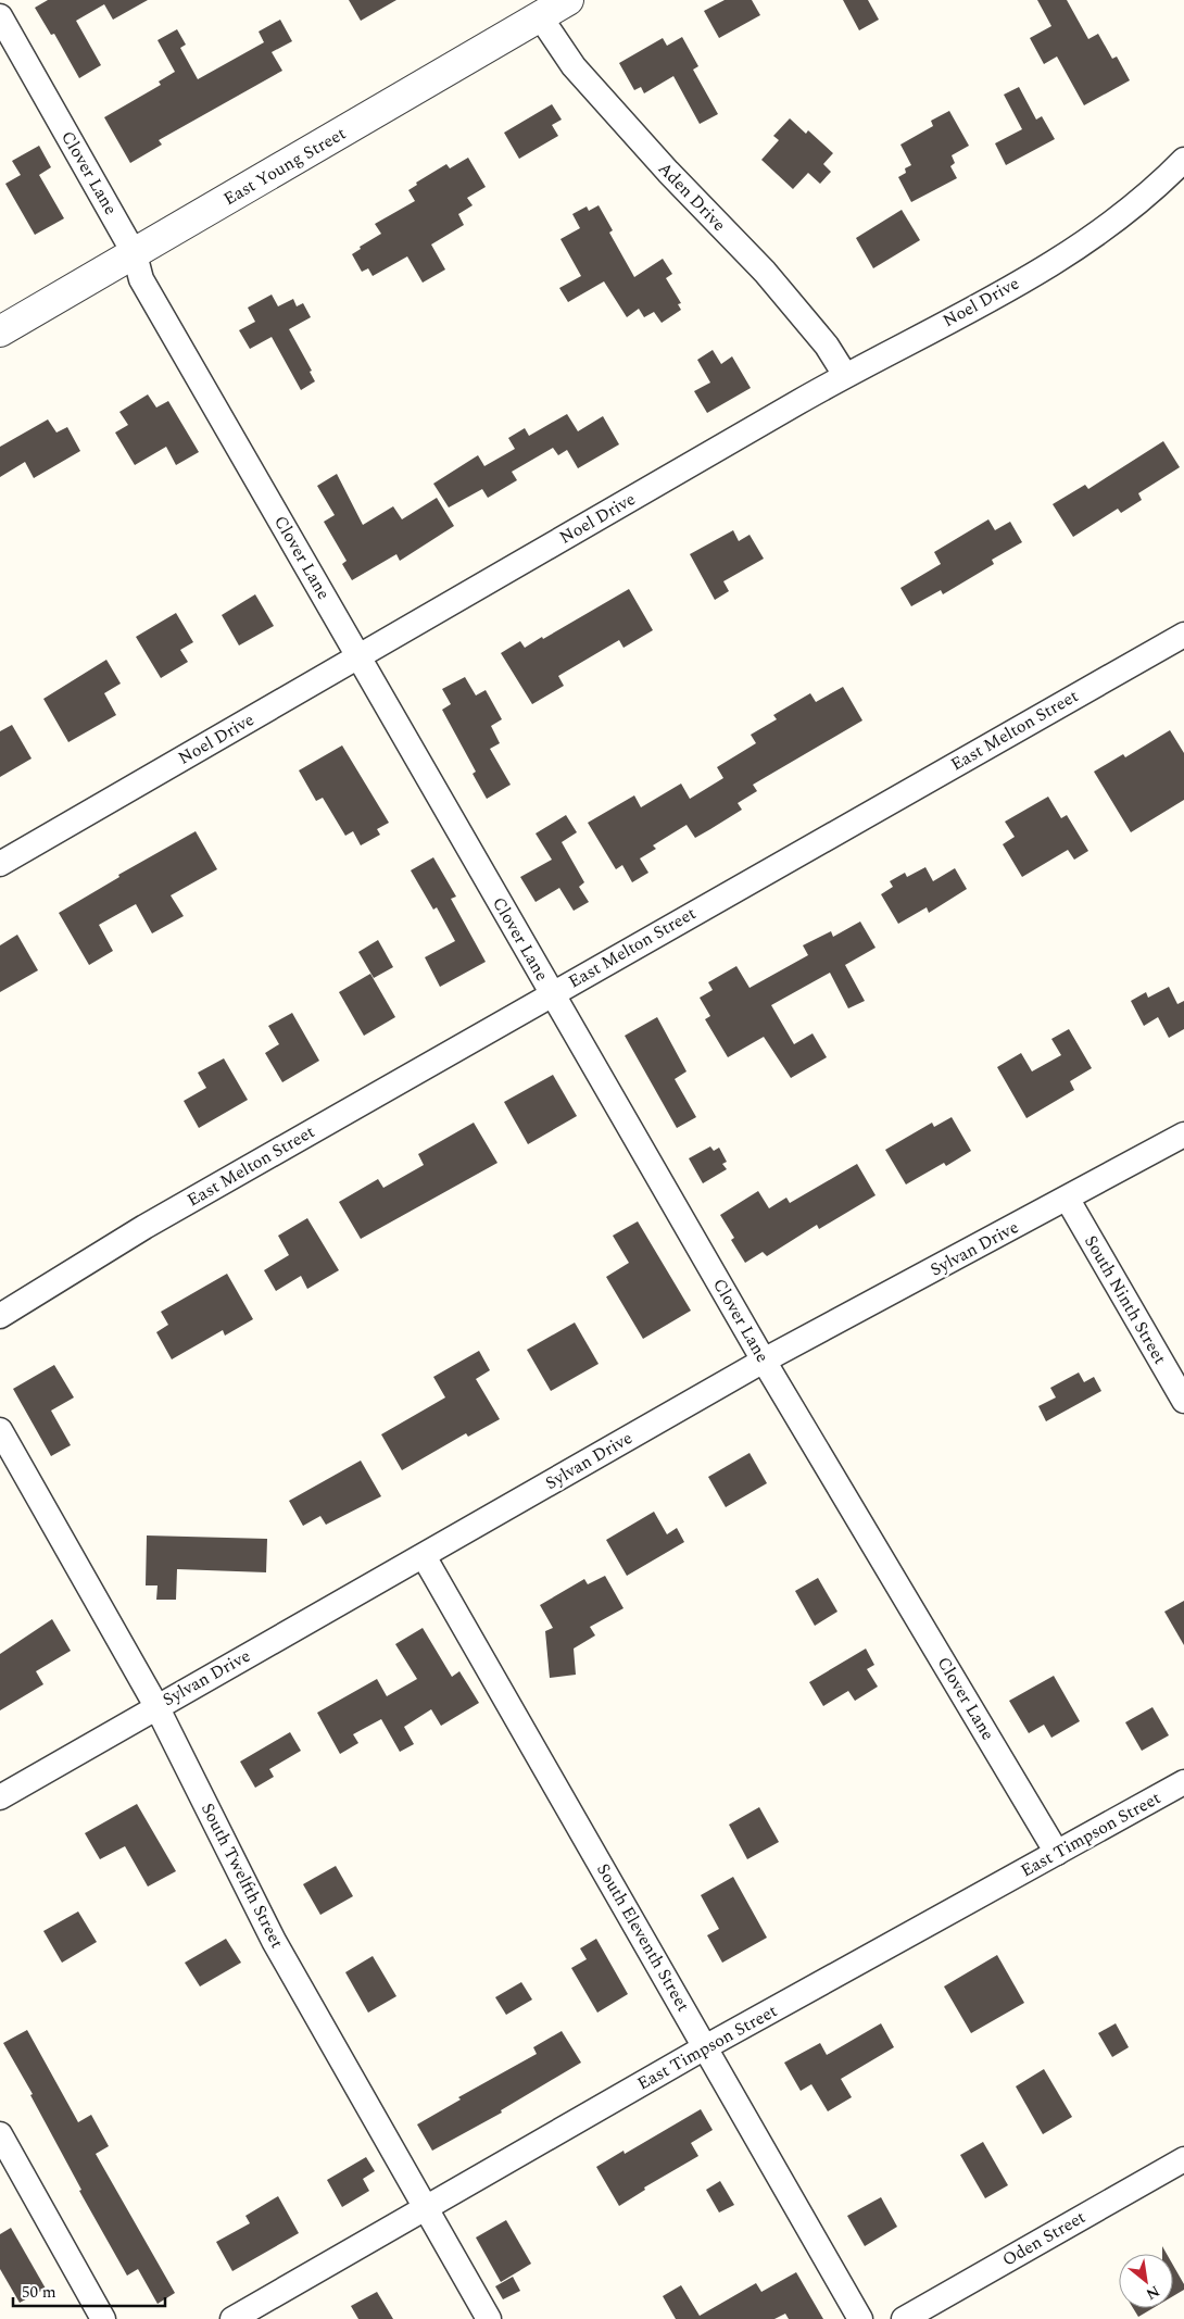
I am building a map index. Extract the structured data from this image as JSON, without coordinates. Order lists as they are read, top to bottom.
{
  "streets": {
    "street": [
      "East Young Street",
      "Clover Lane",
      "Aden Drive",
      "Noel Drive",
      "East Melton Street",
      "Sylvan Drive",
      "South Ninth Street",
      "East Timpson Street",
      "South Twelfth Street",
      "South Eleventh Street",
      "Oden Street"
    ]
  },
  "crossings": [
    ["East Young Street", "Clover Lane"],
    ["East Young Street", "Aden Drive"],
    ["Clover Lane", "Noel Drive"],
    ["Clover Lane", "East Melton Street"],
    ["Clover Lane", "Sylvan Drive"],
    ["Clover Lane", "East Timpson Street"],
    ["Aden Drive", "Noel Drive"],
    ["Sylvan Drive", "South Ninth Street"],
    ["Sylvan Drive", "South Twelfth Street"],
    ["Sylvan Drive", "South Eleventh Street"],
    ["East Timpson Street", "South Twelfth Street"],
    ["East Timpson Street", "South Eleventh Street"]
  ],
  "scale_bar": "50 m",
  "north": "bottom right"
}
